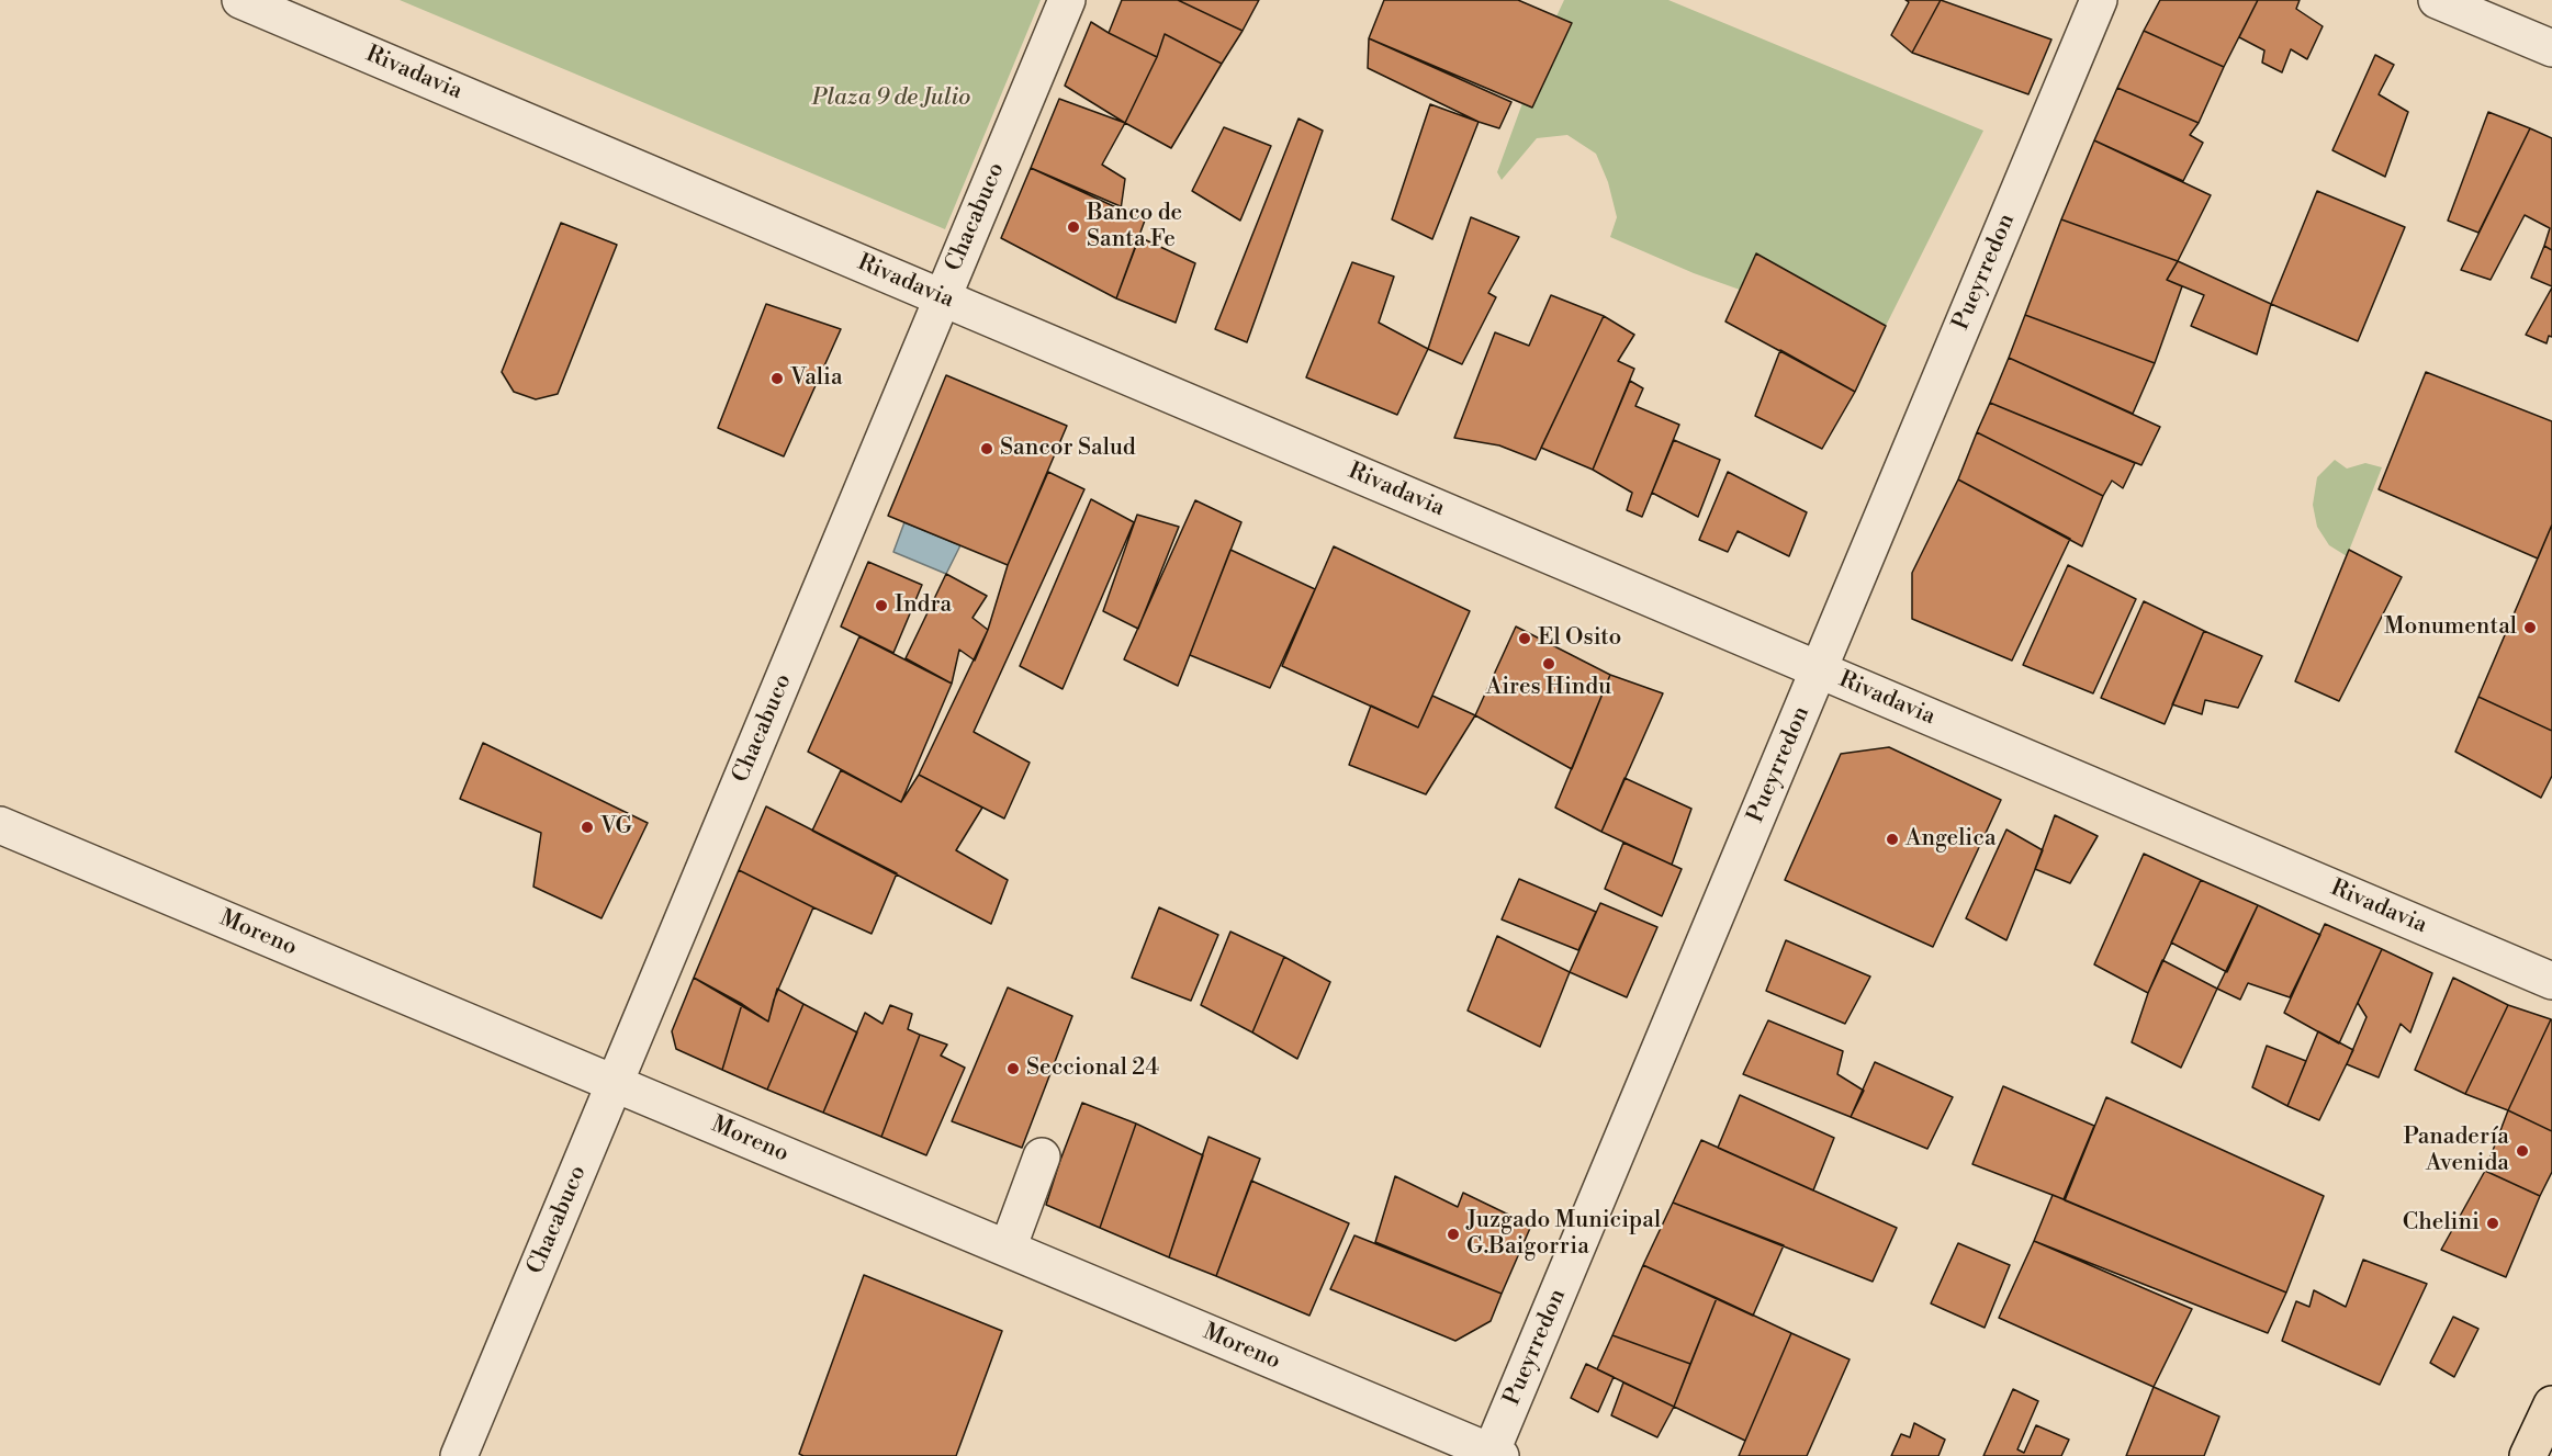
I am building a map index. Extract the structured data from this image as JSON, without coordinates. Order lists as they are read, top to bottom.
{
  "streets": {
    "street": [
      "Rivadavia",
      "Chacabuco",
      "Pueyrredon",
      "Moreno"
    ]
  },
  "crossings": [
    ["Rivadavia", "Chacabuco"],
    ["Rivadavia", "Pueyrredon"],
    ["Chacabuco", "Moreno"],
    ["Pueyrredon", "Moreno"]
  ],
  "parks": ["Plaza 9 de Julio"],
  "places": [
    "Banco de Santa Fe",
    "Valia",
    "Sancor Salud",
    "Indra",
    "Monumental",
    "El Osito",
    "Aires Hindu",
    "VG",
    "Angelica",
    "Seccional 24",
    "Panadería Avenida",
    "Chelini",
    "Juzgado Municipal G.Baigorria"
  ]
}
